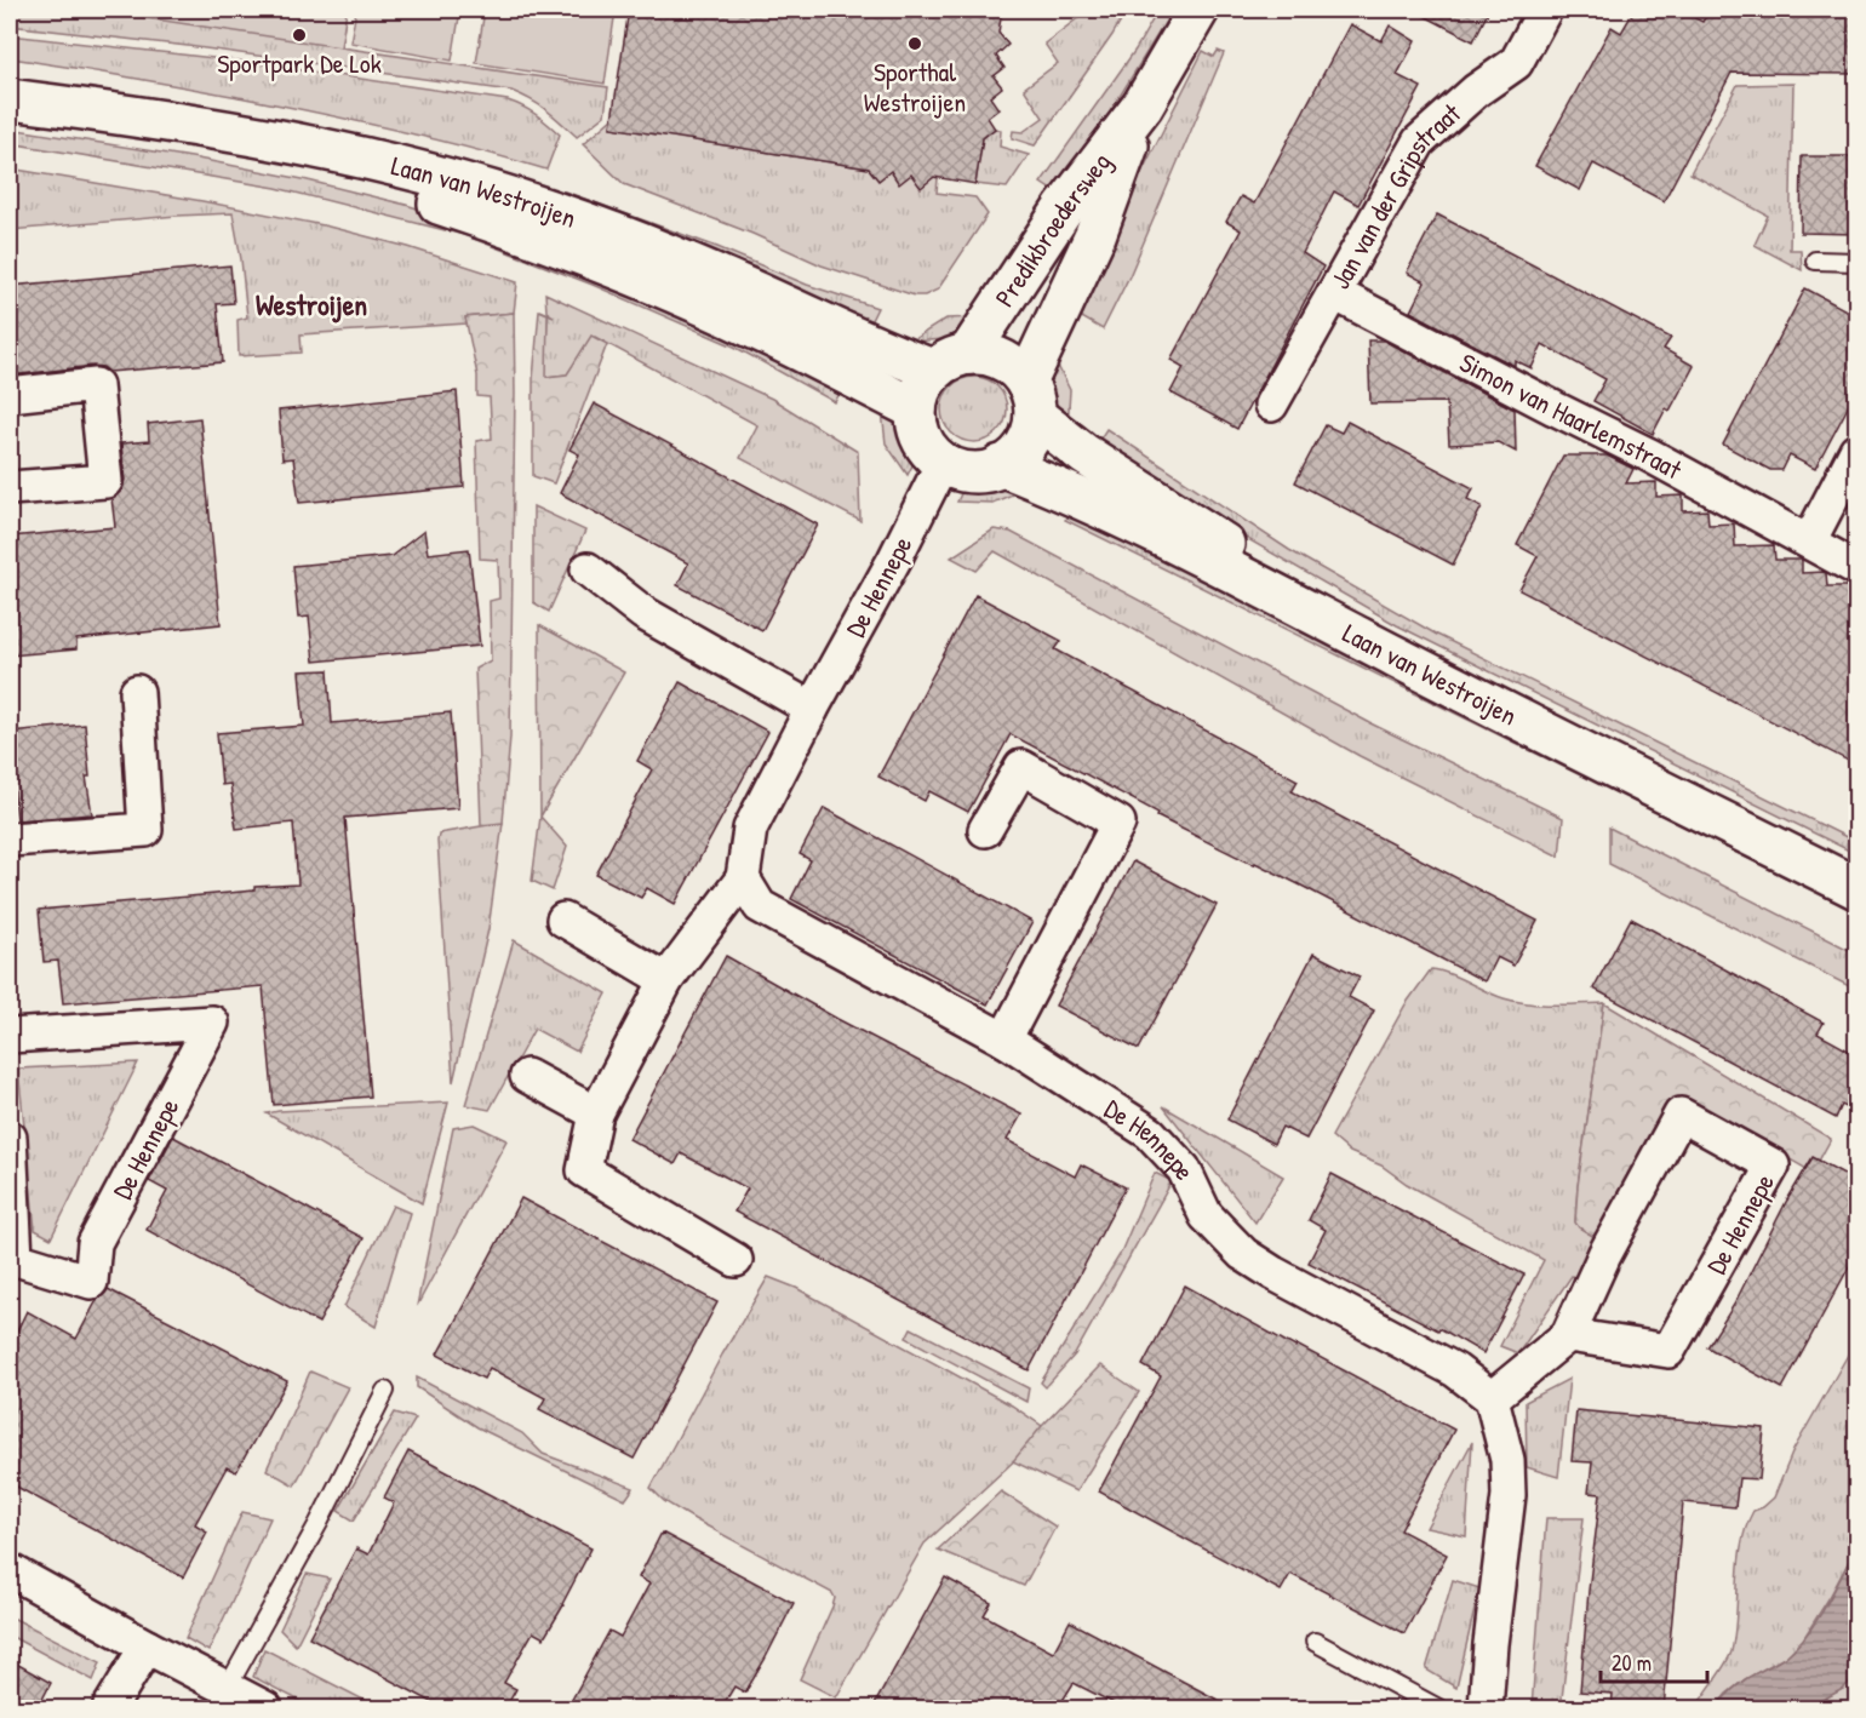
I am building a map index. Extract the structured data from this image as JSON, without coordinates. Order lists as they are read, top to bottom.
{
  "streets": {
    "street": [
      "Laan van Westroijen",
      "Jan van der Gripstraat",
      "Predikbroedersweg",
      "Simon van Haarlemstraat",
      "De Hennepe"
    ]
  },
  "crossings": [
    ["Laan van Westroijen", "Predikbroedersweg"],
    ["Laan van Westroijen", "De Hennepe"],
    ["Jan van der Gripstraat", "Simon van Haarlemstraat"],
    ["Predikbroedersweg", "De Hennepe"]
  ],
  "districts": ["Westroijen"],
  "places": ["Sportpark De Lok", "Sporthal Westroijen"],
  "scale_bar": "20 m"
}
